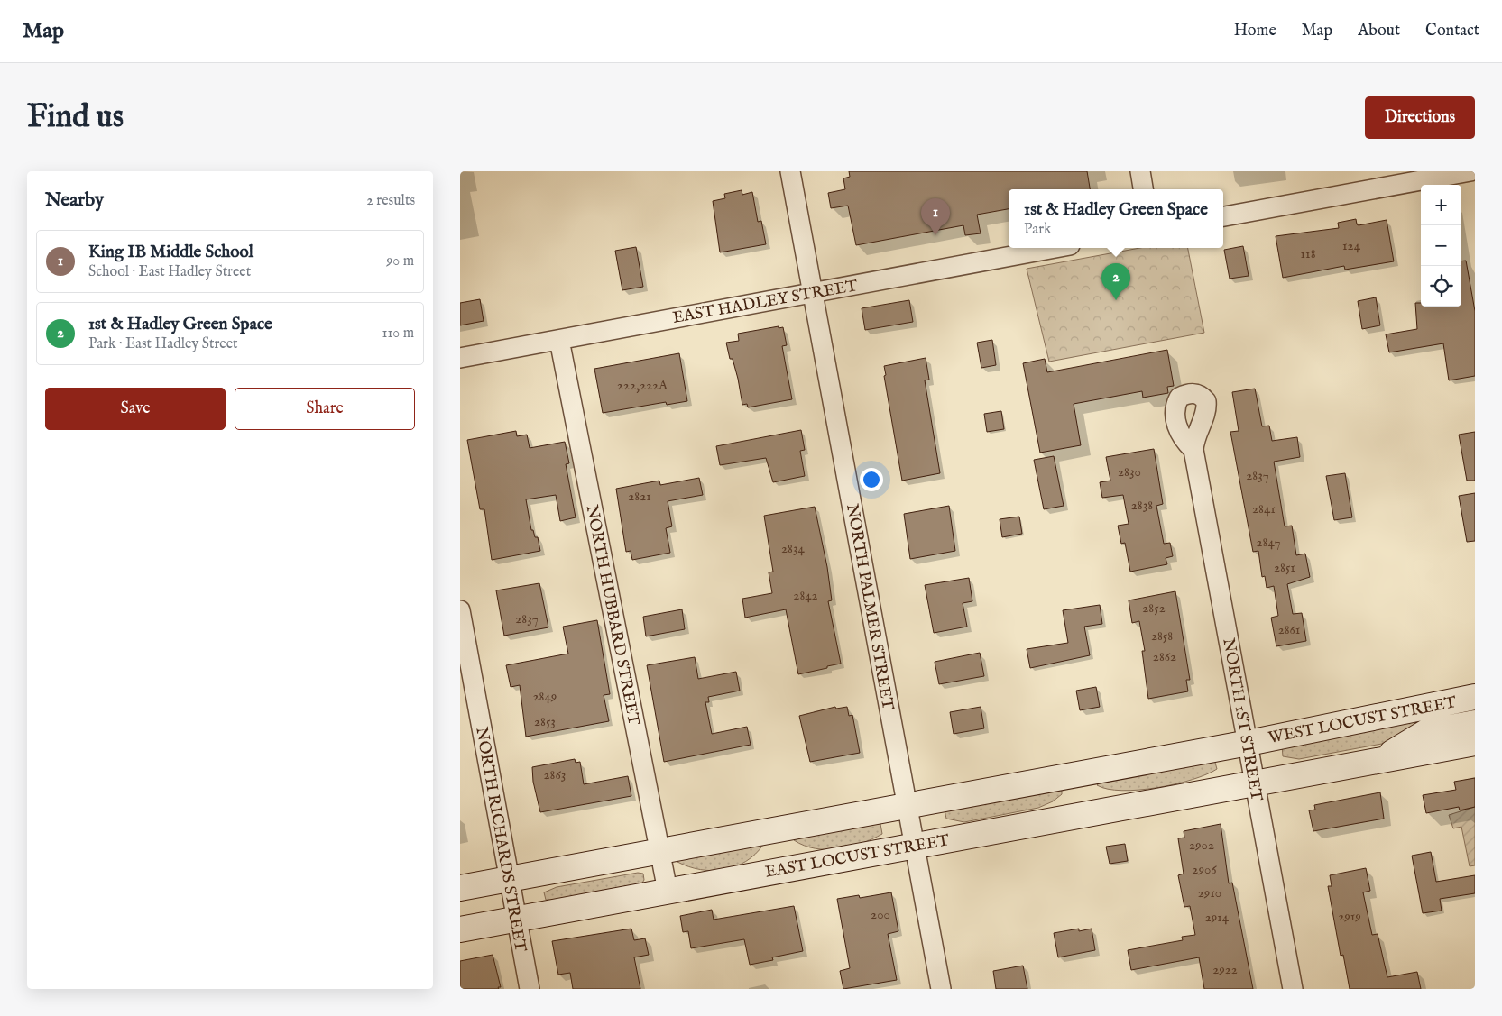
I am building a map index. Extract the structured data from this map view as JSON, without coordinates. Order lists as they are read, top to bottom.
{
  "streets": {
    "main road": ["WEST LOCUST STREET", "EAST LOCUST STREET"],
    "street": [
      "EAST HADLEY STREET",
      "NORTH PALMER STREET",
      "NORTH HUBBARD STREET",
      "NORTH 1ST STREET",
      "NORTH RICHARDS STREET"
    ]
  },
  "crossings": [
    ["EAST HADLEY STREET", "NORTH PALMER STREET"],
    ["EAST HADLEY STREET", "NORTH HUBBARD STREET"],
    ["NORTH PALMER STREET", "EAST LOCUST STREET"],
    ["NORTH HUBBARD STREET", "EAST LOCUST STREET"],
    ["NORTH 1ST STREET", "WEST LOCUST STREET"],
    ["NORTH 1ST STREET", "EAST LOCUST STREET"],
    ["NORTH RICHARDS STREET", "EAST LOCUST STREET"]
  ],
  "house_numbers": [
    "124",
    "118",
    "222,222A",
    "2830",
    "2837",
    "2821",
    "2838",
    "2841",
    "2847",
    "2834",
    "2851",
    "2842",
    "2852",
    "2837",
    "2861",
    "2858",
    "2862",
    "2849",
    "2853",
    "2863",
    "2902",
    "2906",
    "2910",
    "200",
    "2919",
    "2914",
    "2922"
  ],
  "page": {
    "header": "Map",
    "nav": [
      "Home",
      "Map",
      "About",
      "Contact"
    ],
    "buttons": [
      "Directions",
      ["Save", "Share"]
    ],
    "title": "Find us",
    "heading": ["Nearby", "2 results"],
    "map_buttons": ["+", "−"],
    "popup": ["1st & Hadley Green Space", "Park"],
    "pins": ["1", "2"],
    "list": [
      {
        "mark": "1",
        "name": "King IB Middle School",
        "note": "School · East Hadley Street",
        "value": "90 m"
      },
      {
        "mark": "2",
        "name": "1st & Hadley Green Space",
        "note": "Park · East Hadley Street",
        "value": "110 m"
      }
    ]
  }
}
